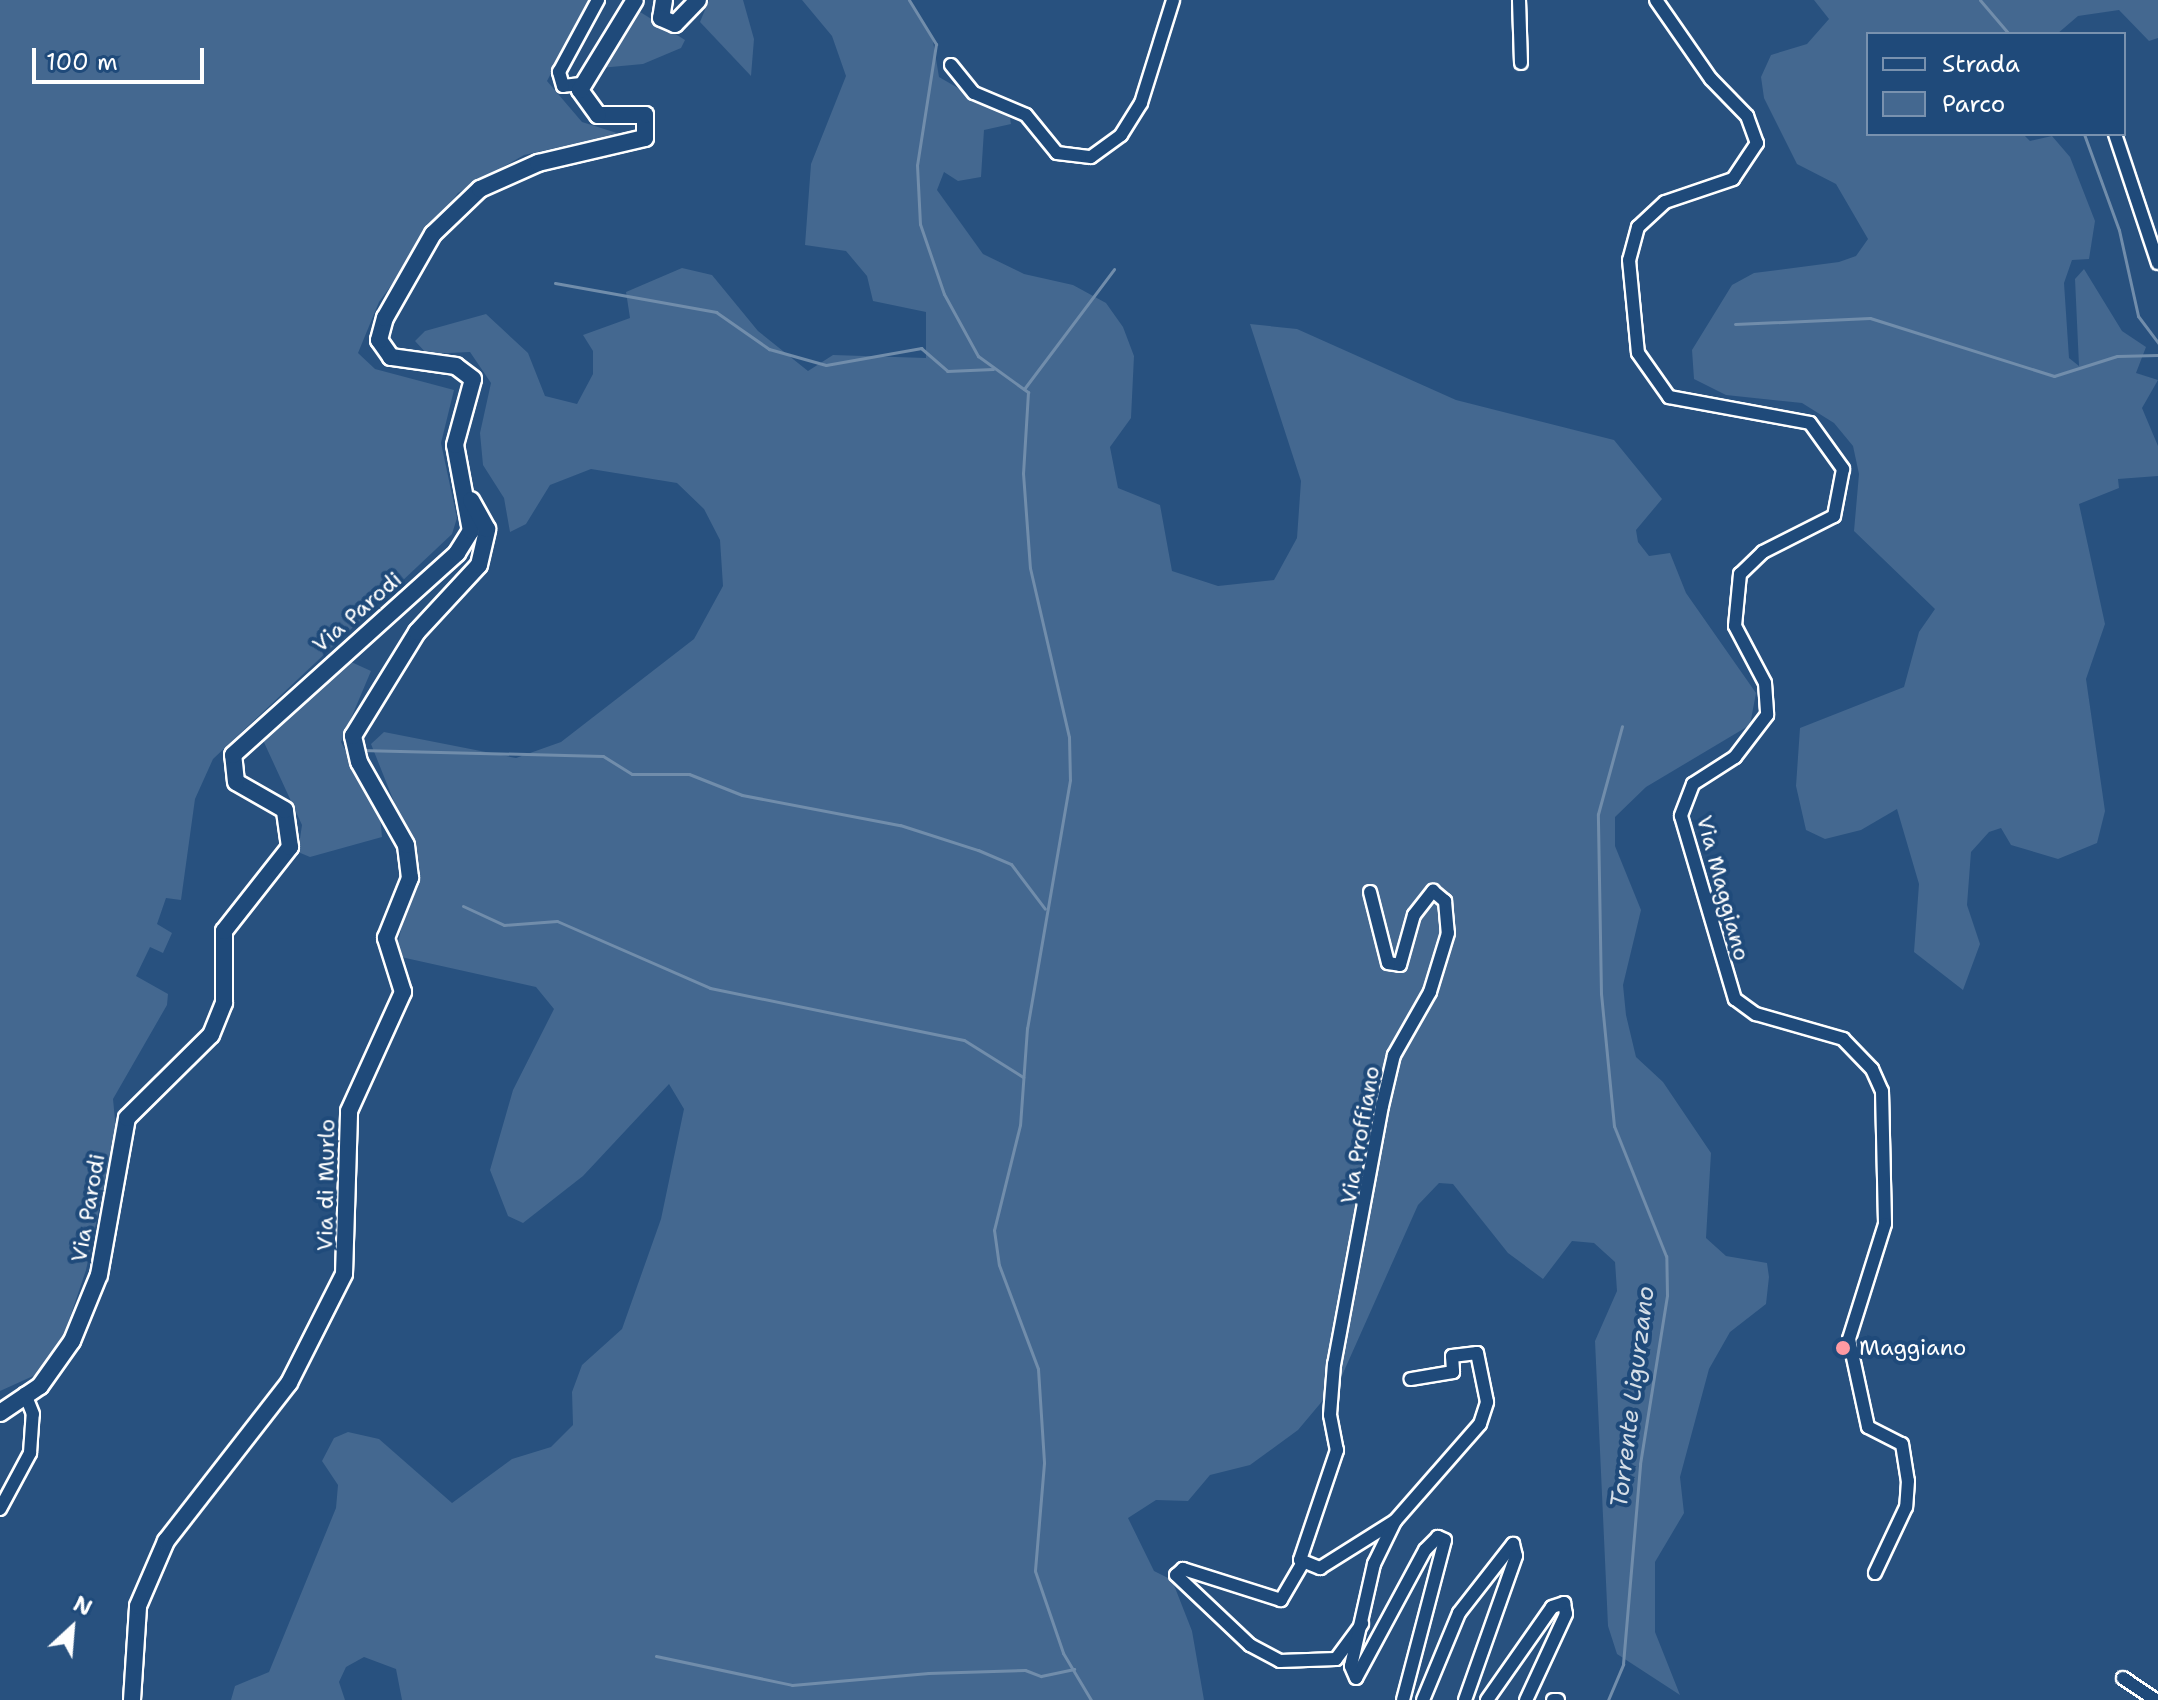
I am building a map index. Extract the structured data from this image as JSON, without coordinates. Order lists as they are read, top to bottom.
{
  "streets": {
    "street": [
      "Via Parodi",
      "Via Maggiano",
      "Via Proffiano",
      "Via di Murlo"
    ]
  },
  "crossings": [
    ["Via Parodi", "Via di Murlo"]
  ],
  "water": ["Torrente Ligurzano"],
  "places": ["Maggiano"],
  "legend": ["Strada", "Parco"],
  "scale_bar": "100 m",
  "north": "top right"
}
